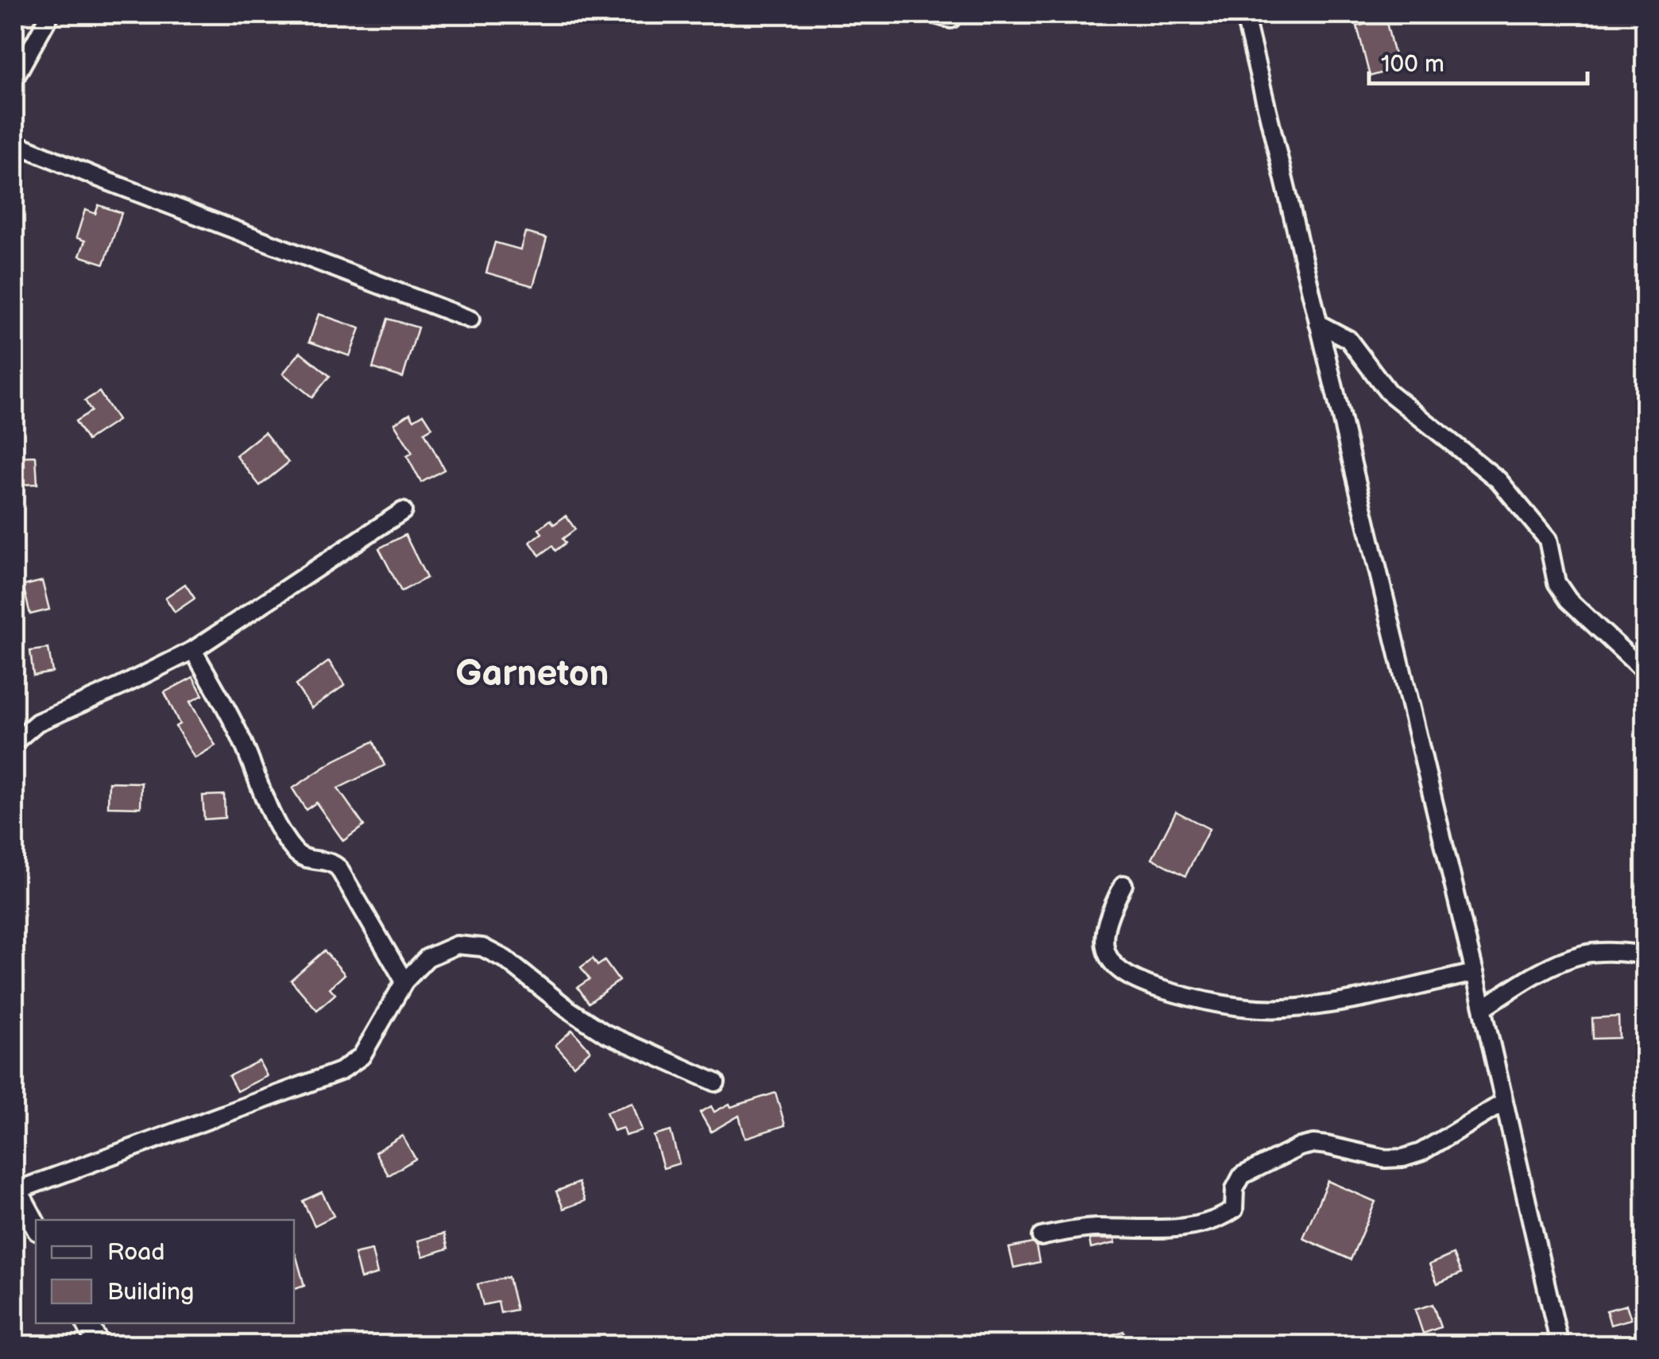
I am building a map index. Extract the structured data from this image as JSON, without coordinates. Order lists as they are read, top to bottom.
{
  "districts": ["Garneton"],
  "legend": ["Road", "Building"],
  "scale_bar": "100 m"
}
